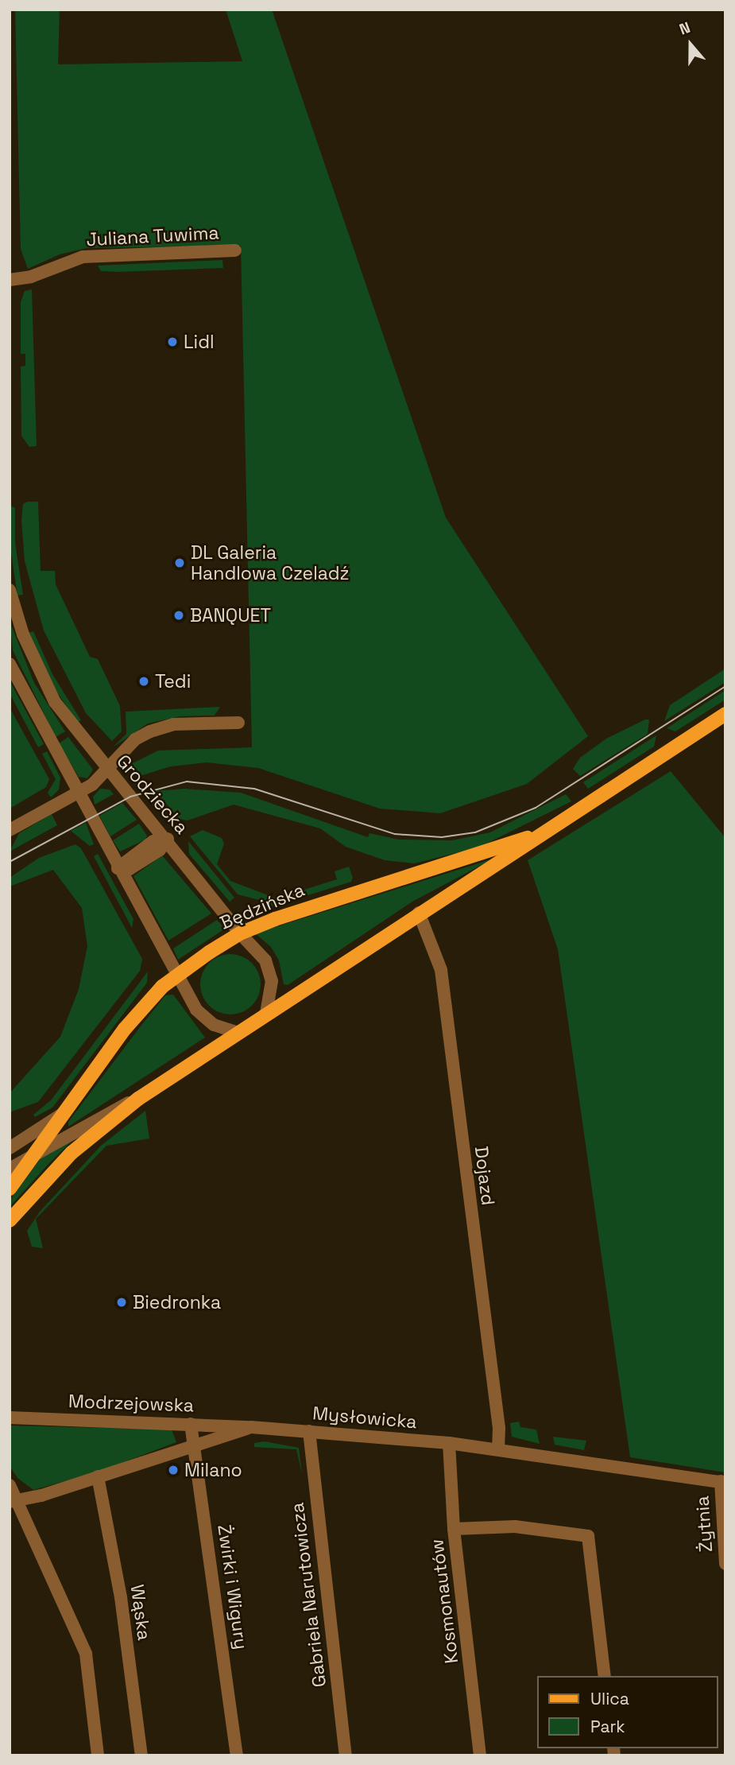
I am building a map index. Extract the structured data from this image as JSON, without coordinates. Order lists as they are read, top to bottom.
{
  "streets": {
    "main road": ["Będzińska"],
    "street": [
      "Juliana Tuwima",
      "Grodziecka",
      "Dojazd",
      "Modrzejowska",
      "Mysłowicka",
      "Żytnia",
      "Żwirki i Wigury",
      "Gabriela Narutowicza",
      "Kosmonautów",
      "Wąska"
    ]
  },
  "crossings": [
    ["Grodziecka", "Będzińska"],
    ["Będzińska", "Dojazd"],
    ["Dojazd", "Mysłowicka"],
    ["Modrzejowska", "Mysłowicka"],
    ["Modrzejowska", "Żwirki i Wigury"],
    ["Mysłowicka", "Żytnia"],
    ["Mysłowicka", "Żwirki i Wigury"],
    ["Mysłowicka", "Gabriela Narutowicza"],
    ["Mysłowicka", "Kosmonautów"],
    ["Mysłowicka", "Wąska"]
  ],
  "places": [
    "Lidl",
    "DL Galeria Handlowa Czeladź",
    "BANQUET",
    "Tedi",
    "Biedronka",
    "Milano"
  ],
  "legend": ["Ulica", "Park"],
  "north": "top"
}
